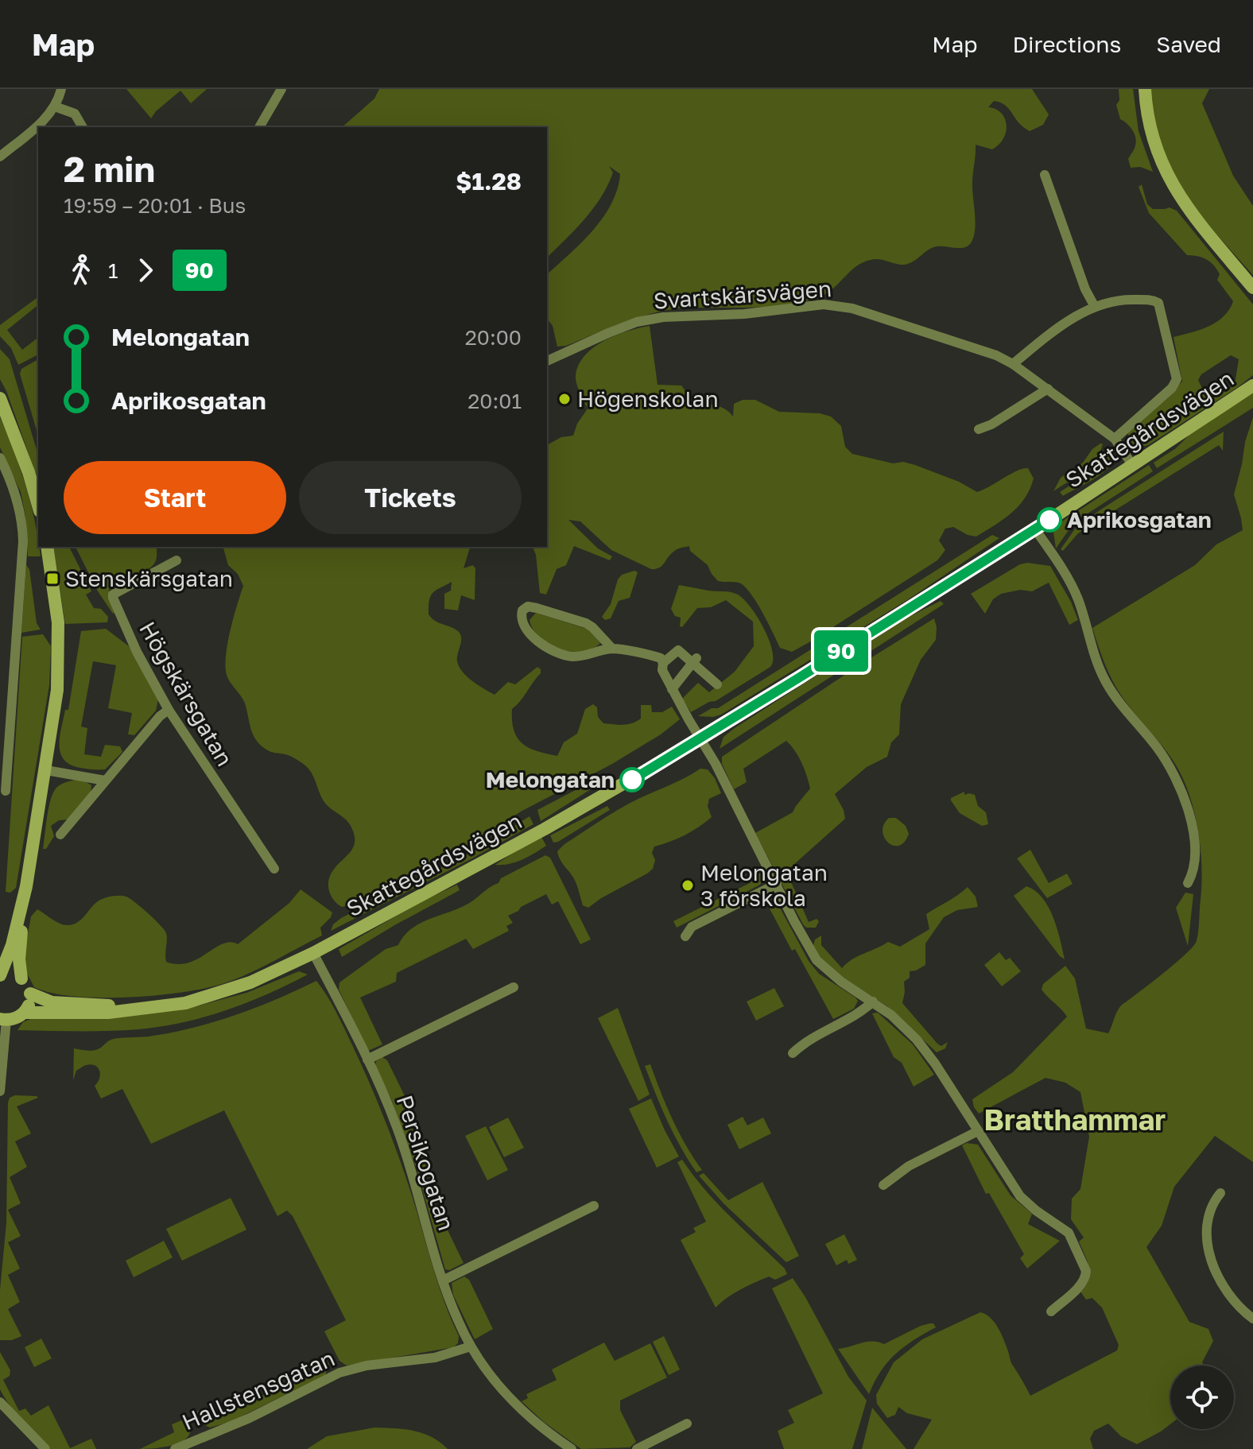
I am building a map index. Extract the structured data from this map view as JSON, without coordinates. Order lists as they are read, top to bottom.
{
  "streets": {
    "street": [
      "Svartskärsvägen",
      "Skattegårdsvägen",
      "Högskärsgatan",
      "Persikogatan",
      "Hallstensgatan"
    ]
  },
  "crossings": [
    ["Svartskärsvägen", "Skattegårdsvägen"],
    ["Skattegårdsvägen", "Persikogatan"],
    ["Persikogatan", "Hallstensgatan"]
  ],
  "districts": ["Bratthammar"],
  "places": {
    "other": [
      "Högenskolan",
      "Aprikosgatan",
      "Melongatan",
      "Melongatan 3 förskola"
    ],
    "transit": ["Stenskärsgatan"]
  },
  "lines": ["bus line 90"],
  "page": {
    "header": "Map",
    "nav": ["Map", "Directions", "Saved"],
    "on_map": "90",
    "heading": ["2 min", "19:59 – 20:01 · Bus", "$1.28"],
    "legs": ["1", "90"],
    "list": [
      {
        "name": "Melongatan",
        "value": "20:00"
      },
      {
        "name": "Aprikosgatan",
        "value": "20:01"
      }
    ],
    "buttons": ["Start", "Tickets"]
  }
}
